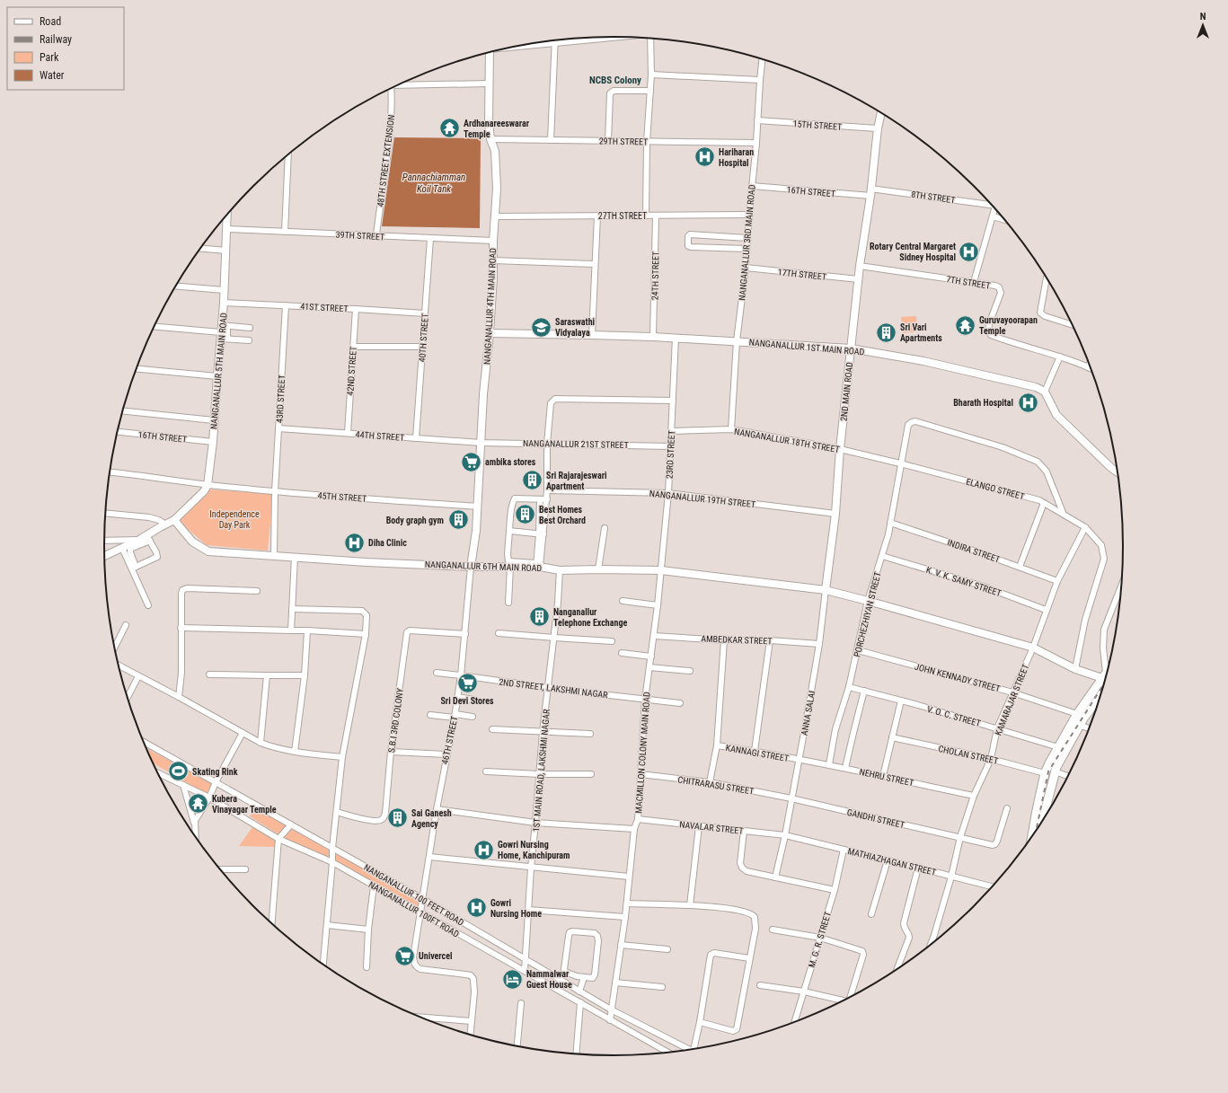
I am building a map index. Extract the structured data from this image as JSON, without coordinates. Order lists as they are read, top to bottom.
{
  "streets": {
    "street": [
      "15TH STREET",
      "29TH STREET",
      "48TH STREET EXTENSION",
      "16TH STREET",
      "8TH STREET",
      "27TH STREET",
      "39TH STREET",
      "NANGANALLUR 3RD MAIN ROAD",
      "17TH STREET",
      "24TH STREET",
      "7TH STREET",
      "NANGANALLUR 4TH MAIN ROAD",
      "41ST STREET",
      "40TH STREET",
      "NANGANALLUR 1ST MAIN ROAD",
      "NANGANALLUR 5TH MAIN ROAD",
      "42ND STREET",
      "2ND MAIN ROAD",
      "43RD STREET",
      "44TH STREET",
      "NANGANALLUR 18TH STREET",
      "NANGANALLUR 21ST STREET",
      "23RD STREET",
      "ELANGO STREET",
      "45TH STREET",
      "NANGANALLUR 19TH STREET",
      "INDIRA STREET",
      "NANGANALLUR 6TH MAIN ROAD",
      "K. V. K. SAMY STREET",
      "PORCHEZHIYAN STREET",
      "AMBEDKAR STREET",
      "JOHN KENNADY STREET",
      "2ND STREET, LAKSHMI NAGAR",
      "KAMARAJAR STREET",
      "ANNA SALAI",
      "V. O. C. STREET",
      "S.B.I 3RD COLONY",
      "46TH STREET",
      "MACMILLON COLONY MAIN ROAD",
      "KANNAGI STREET",
      "CHOLAN STREET",
      "1ST MAIN ROAD, LAKSHMI NAGAR",
      "NEHRU STREET",
      "CHITRARASU STREET",
      "GANDHI STREET",
      "NAVALAR STREET",
      "MATHIAZHAGAN STREET",
      "NANGANALLUR 100 FEET ROAD",
      "NANGANALLUR 100FT ROAD",
      "M. G. R. STREET"
    ]
  },
  "crossings": [
    ["15TH STREET", "NANGANALLUR 3RD MAIN ROAD"],
    ["15TH STREET", "2ND MAIN ROAD"],
    ["29TH STREET", "NANGANALLUR 3RD MAIN ROAD"],
    ["29TH STREET", "NANGANALLUR 4TH MAIN ROAD"],
    ["48TH STREET EXTENSION", "39TH STREET"],
    ["16TH STREET", "8TH STREET"],
    ["16TH STREET", "NANGANALLUR 3RD MAIN ROAD"],
    ["16TH STREET", "NANGANALLUR 5TH MAIN ROAD"],
    ["16TH STREET", "2ND MAIN ROAD"],
    ["8TH STREET", "2ND MAIN ROAD"],
    ["27TH STREET", "NANGANALLUR 3RD MAIN ROAD"],
    ["27TH STREET", "24TH STREET"],
    ["27TH STREET", "NANGANALLUR 4TH MAIN ROAD"],
    ["39TH STREET", "NANGANALLUR 4TH MAIN ROAD"],
    ["39TH STREET", "40TH STREET"],
    ["39TH STREET", "NANGANALLUR 5TH MAIN ROAD"],
    ["NANGANALLUR 3RD MAIN ROAD", "17TH STREET"],
    ["NANGANALLUR 3RD MAIN ROAD", "NANGANALLUR 1ST MAIN ROAD"],
    ["NANGANALLUR 3RD MAIN ROAD", "NANGANALLUR 18TH STREET"],
    ["17TH STREET", "2ND MAIN ROAD"],
    ["24TH STREET", "NANGANALLUR 1ST MAIN ROAD"],
    ["7TH STREET", "2ND MAIN ROAD"],
    ["NANGANALLUR 4TH MAIN ROAD", "NANGANALLUR 1ST MAIN ROAD"],
    ["NANGANALLUR 4TH MAIN ROAD", "44TH STREET"],
    ["NANGANALLUR 4TH MAIN ROAD", "NANGANALLUR 21ST STREET"],
    ["NANGANALLUR 4TH MAIN ROAD", "45TH STREET"],
    ["NANGANALLUR 4TH MAIN ROAD", "NANGANALLUR 6TH MAIN ROAD"],
    ["NANGANALLUR 4TH MAIN ROAD", "46TH STREET"],
    ["41ST STREET", "40TH STREET"],
    ["41ST STREET", "NANGANALLUR 5TH MAIN ROAD"],
    ["41ST STREET", "42ND STREET"],
    ["41ST STREET", "43RD STREET"],
    ["40TH STREET", "44TH STREET"],
    ["NANGANALLUR 1ST MAIN ROAD", "2ND MAIN ROAD"],
    ["NANGANALLUR 1ST MAIN ROAD", "23RD STREET"],
    ["NANGANALLUR 5TH MAIN ROAD", "45TH STREET"],
    ["42ND STREET", "44TH STREET"],
    ["2ND MAIN ROAD", "NANGANALLUR 18TH STREET"],
    ["2ND MAIN ROAD", "NANGANALLUR 19TH STREET"],
    ["2ND MAIN ROAD", "NANGANALLUR 6TH MAIN ROAD"],
    ["2ND MAIN ROAD", "ANNA SALAI"],
    ["43RD STREET", "44TH STREET"],
    ["43RD STREET", "45TH STREET"],
    ["43RD STREET", "NANGANALLUR 6TH MAIN ROAD"],
    ["44TH STREET", "NANGANALLUR 21ST STREET"],
    ["NANGANALLUR 18TH STREET", "23RD STREET"],
    ["NANGANALLUR 18TH STREET", "ELANGO STREET"],
    ["NANGANALLUR 18TH STREET", "PORCHEZHIYAN STREET"],
    ["NANGANALLUR 21ST STREET", "23RD STREET"],
    ["23RD STREET", "NANGANALLUR 19TH STREET"],
    ["23RD STREET", "NANGANALLUR 6TH MAIN ROAD"],
    ["23RD STREET", "MACMILLON COLONY MAIN ROAD"],
    ["ELANGO STREET", "NANGANALLUR 6TH MAIN ROAD"],
    ["ELANGO STREET", "PORCHEZHIYAN STREET"],
    ["ELANGO STREET", "KAMARAJAR STREET"],
    ["INDIRA STREET", "PORCHEZHIYAN STREET"],
    ["INDIRA STREET", "KAMARAJAR STREET"],
    ["NANGANALLUR 6TH MAIN ROAD", "PORCHEZHIYAN STREET"],
    ["NANGANALLUR 6TH MAIN ROAD", "KAMARAJAR STREET"],
    ["NANGANALLUR 6TH MAIN ROAD", "ANNA SALAI"],
    ["NANGANALLUR 6TH MAIN ROAD", "46TH STREET"],
    ["NANGANALLUR 6TH MAIN ROAD", "MACMILLON COLONY MAIN ROAD"],
    ["NANGANALLUR 6TH MAIN ROAD", "1ST MAIN ROAD, LAKSHMI NAGAR"],
    ["K. V. K. SAMY STREET", "PORCHEZHIYAN STREET"],
    ["K. V. K. SAMY STREET", "KAMARAJAR STREET"],
    ["PORCHEZHIYAN STREET", "JOHN KENNADY STREET"],
    ["PORCHEZHIYAN STREET", "V. O. C. STREET"],
    ["PORCHEZHIYAN STREET", "NEHRU STREET"],
    ["AMBEDKAR STREET", "ANNA SALAI"],
    ["AMBEDKAR STREET", "MACMILLON COLONY MAIN ROAD"],
    ["JOHN KENNADY STREET", "KAMARAJAR STREET"],
    ["2ND STREET, LAKSHMI NAGAR", "46TH STREET"],
    ["2ND STREET, LAKSHMI NAGAR", "MACMILLON COLONY MAIN ROAD"],
    ["2ND STREET, LAKSHMI NAGAR", "1ST MAIN ROAD, LAKSHMI NAGAR"],
    ["KAMARAJAR STREET", "V. O. C. STREET"],
    ["KAMARAJAR STREET", "CHOLAN STREET"],
    ["KAMARAJAR STREET", "NEHRU STREET"],
    ["KAMARAJAR STREET", "GANDHI STREET"],
    ["KAMARAJAR STREET", "MATHIAZHAGAN STREET"],
    ["ANNA SALAI", "KANNAGI STREET"],
    ["ANNA SALAI", "NEHRU STREET"],
    ["ANNA SALAI", "CHITRARASU STREET"],
    ["ANNA SALAI", "GANDHI STREET"],
    ["ANNA SALAI", "NAVALAR STREET"],
    ["ANNA SALAI", "MATHIAZHAGAN STREET"],
    ["S.B.I 3RD COLONY", "46TH STREET"],
    ["46TH STREET", "NANGANALLUR 100 FEET ROAD"],
    ["46TH STREET", "NANGANALLUR 100FT ROAD"],
    ["MACMILLON COLONY MAIN ROAD", "CHITRARASU STREET"],
    ["MACMILLON COLONY MAIN ROAD", "NAVALAR STREET"],
    ["MACMILLON COLONY MAIN ROAD", "NANGANALLUR 100 FEET ROAD"],
    ["MACMILLON COLONY MAIN ROAD", "NANGANALLUR 100FT ROAD"],
    ["KANNAGI STREET", "NEHRU STREET"],
    ["1ST MAIN ROAD, LAKSHMI NAGAR", "NANGANALLUR 100 FEET ROAD"],
    ["1ST MAIN ROAD, LAKSHMI NAGAR", "NANGANALLUR 100FT ROAD"],
    ["CHITRARASU STREET", "GANDHI STREET"],
    ["NAVALAR STREET", "MATHIAZHAGAN STREET"],
    ["MATHIAZHAGAN STREET", "M. G. R. STREET"]
  ],
  "districts": ["NCBS Colony"],
  "water": ["Pannachiamman Koil Tank"],
  "parks": ["Independence Day Park"],
  "places": {
    "temple": ["Ardhanareeswarar Temple", "Guruvayoorapan Temple", "Kubera Vinayagar Temple"],
    "hospital": [
      "Hariharan Hospital",
      "Rotary Central Margaret Sidney Hospital",
      "Bharath Hospital",
      "Diha Clinic",
      "Gowri Nursing Home, Kanchipuram",
      "Gowri Nursing Home"
    ],
    "school or university": ["Saraswathi Vidyalaya"],
    "building": [
      "Sri Vari Apartments",
      "Sri Rajarajeswari Apartment",
      "Best Homes Best Orchard",
      "Body graph gym",
      "Nanganallur Telephone Exchange",
      "Sai Ganesh Agency"
    ],
    "supermarket": ["ambika stores", "Sri Devi Stores", "Univercel"],
    "sports": ["Skating Rink"],
    "hotel": ["Nammalwar Guest House"]
  },
  "legend": [
    "Road",
    "Railway",
    "Park",
    "Water"
  ],
  "north": "top"
}
